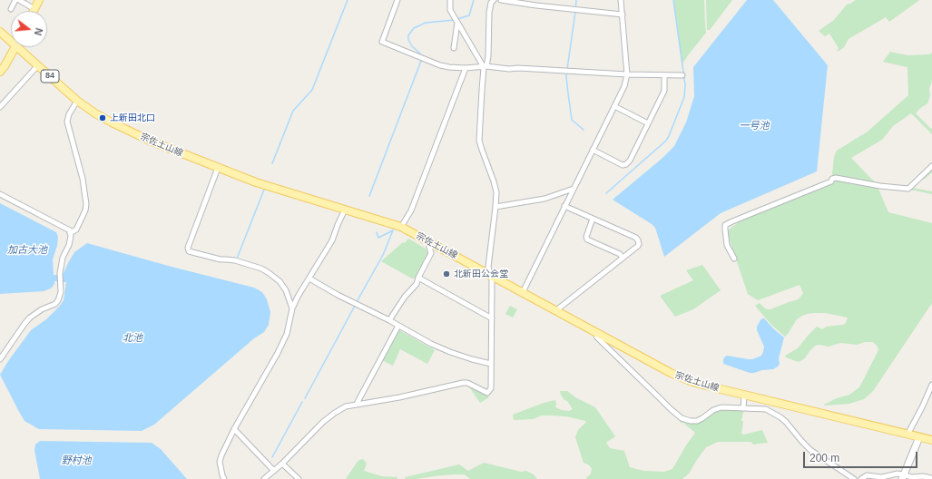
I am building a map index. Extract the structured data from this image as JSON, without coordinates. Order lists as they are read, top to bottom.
{
  "streets": {
    "main road": ["84", "宗佐土山線"]
  },
  "water": [
    "一号池",
    "加古大池",
    "北池",
    "野村池"
  ],
  "places": ["上新田北口", "北新田公会堂"],
  "scale_bar": "200 m",
  "north": "right"
}
